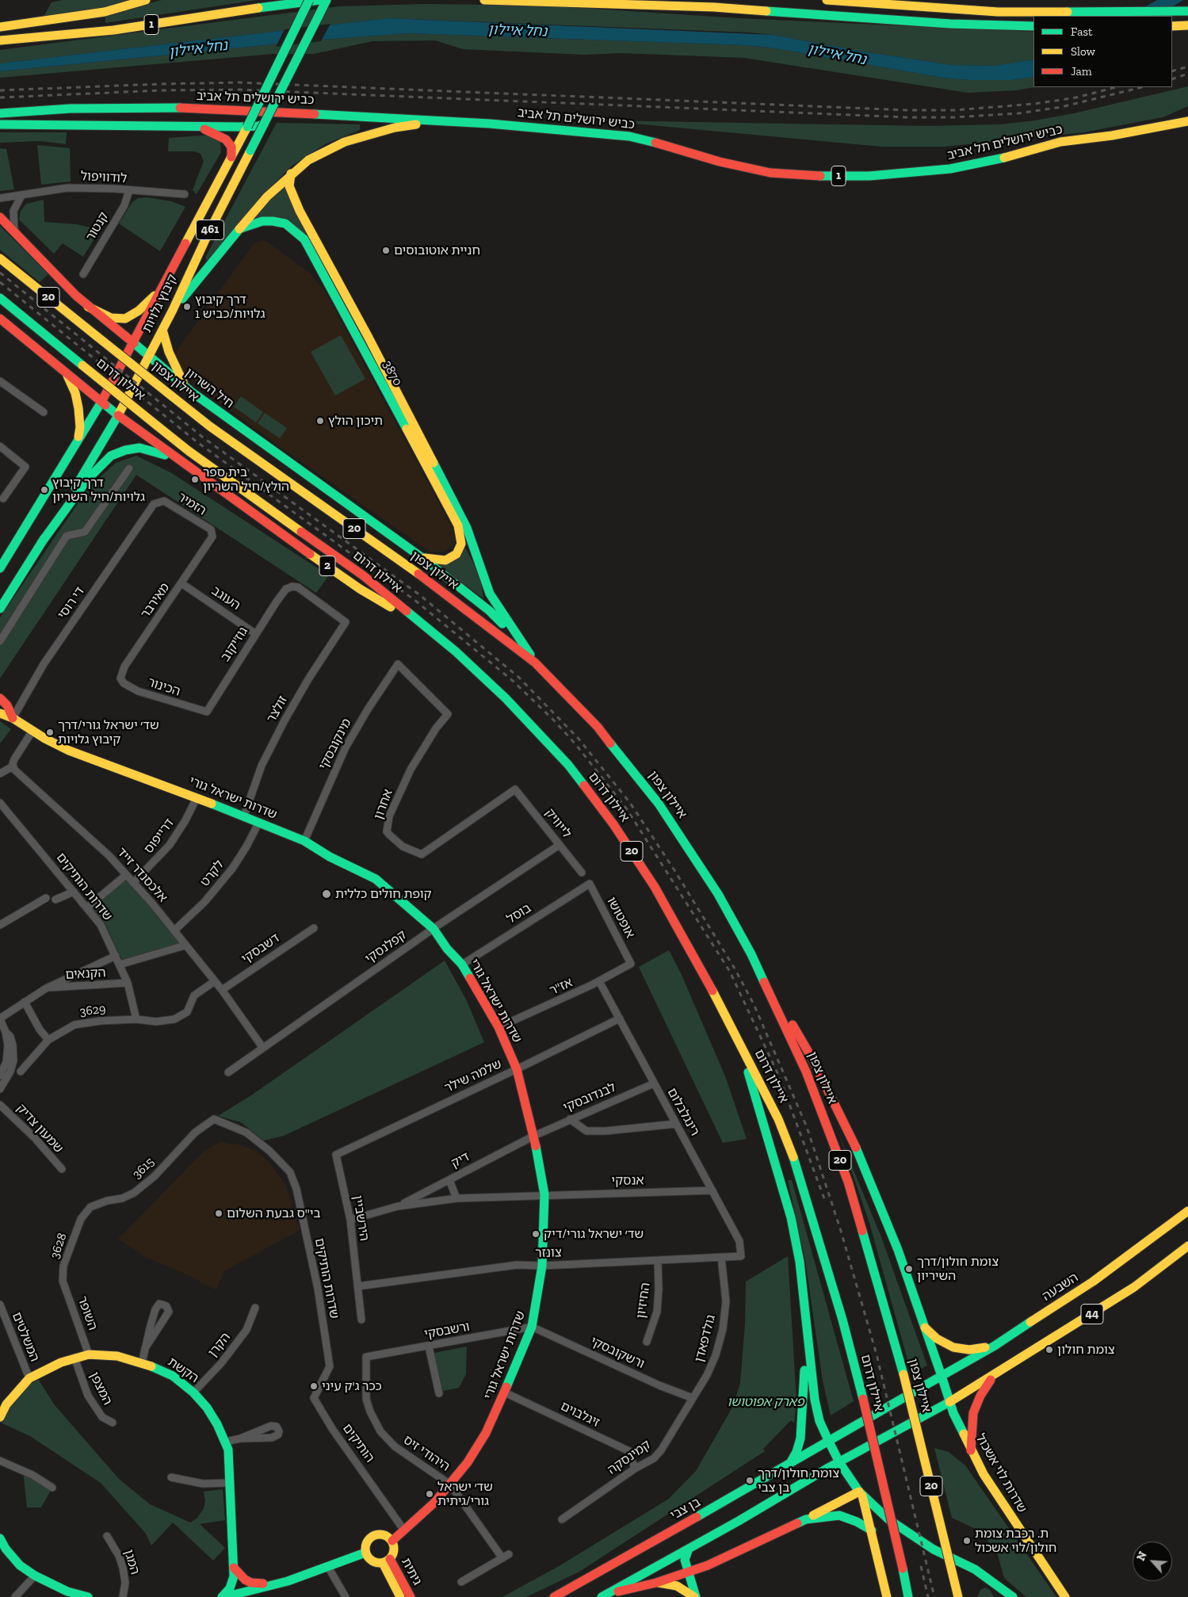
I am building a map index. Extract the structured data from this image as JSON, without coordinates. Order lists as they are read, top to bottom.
{
  "streets": {
    "main road": [
      "1",
      "כביש ירושלים תל אביב",
      "461",
      "20",
      "קיבוץ גלויות",
      "3870",
      "איילון דרום",
      "איילון צפון",
      "חיל השריון",
      "2",
      "שדרות ישראל גורי",
      "השבעה",
      "44",
      "הקשת",
      "שדרות לוי אשכול",
      "בן צבי",
      "גיתית"
    ],
    "street": [
      "לודוויפול",
      "קנטור",
      "הזמיר",
      "העוגב",
      "מאירבר",
      "די רוסי",
      "גוז'יקוב",
      "הכינור",
      "זולצר",
      "מינקובסקי",
      "אחרון",
      "לייוויק",
      "דרייפוס",
      "לקרט",
      "אלכסנדר זייד",
      "שדרות הותיקים",
      "בוסל",
      "אופטושו",
      "קפלנסקי",
      "דשבסקי",
      "הקנאים",
      "אז\"ר",
      "3629",
      "שלמה שילר",
      "לבנדובסקי",
      "רינגלבלום",
      "שמעון צדיק",
      "דיק",
      "3615",
      "אנסקי",
      "הירשביין",
      "3628",
      "צונזר",
      "החיזיון",
      "השופר",
      "ורשבסקי",
      "המשלטים",
      "גולדפאדן",
      "הקרן",
      "ורשקובסקי",
      "המצפן",
      "זיגלבוים",
      "הותיקים",
      "היהודי זיס",
      "קמינסקה",
      "המגן"
    ]
  },
  "crossings": [
    ["לודוויפול", "קנטור"],
    ["קיבוץ גלויות", "חיל השריון"],
    ["קיבוץ גלויות", "2"],
    ["3870", "חיל השריון"],
    ["איילון דרום", "2"],
    ["איילון צפון", "חיל השריון"],
    ["איילון צפון", "שדרות לוי אשכול"],
    ["הזמיר", "מאירבר"],
    ["הזמיר", "די רוסי"],
    ["העוגב", "מאירבר"],
    ["העוגב", "גוז'יקוב"],
    ["מאירבר", "הכינור"],
    ["די רוסי", "שדרות ישראל גורי"],
    ["גוז'יקוב", "הכינור"],
    ["גוז'יקוב", "זולצר"],
    ["זולצר", "שדרות ישראל גורי"],
    ["מינקובסקי", "שדרות ישראל גורי"],
    ["מינקובסקי", "אחרון"],
    ["שדרות ישראל גורי", "דרייפוס"],
    ["שדרות ישראל גורי", "לקרט"],
    ["שדרות ישראל גורי", "בוסל"],
    ["שדרות ישראל גורי", "קפלנסקי"],
    ["שדרות ישראל גורי", "אז\"ר"],
    ["שדרות ישראל גורי", "שלמה שילר"],
    ["שדרות ישראל גורי", "לבנדובסקי"],
    ["שדרות ישראל גורי", "דיק"],
    ["שדרות ישראל גורי", "אנסקי"],
    ["שדרות ישראל גורי", "צונזר"],
    ["שדרות ישראל גורי", "ורשבסקי"],
    ["שדרות ישראל גורי", "ורשקובסקי"],
    ["שדרות ישראל גורי", "הקשת"],
    ["שדרות ישראל גורי", "זיגלבוים"],
    ["שדרות ישראל גורי", "הותיקים"],
    ["שדרות ישראל גורי", "היהודי זיס"],
    ["שדרות ישראל גורי", "גיתית"],
    ["אחרון", "לייוויק"],
    ["לייוויק", "קפלנסקי"],
    ["דרייפוס", "אלכסנדר זייד"],
    ["לקרט", "אלכסנדר זייד"],
    ["אלכסנדר זייד", "קפלנסקי"],
    ["אלכסנדר זייד", "דשבסקי"],
    ["אלכסנדר זייד", "3629"],
    ["שדרות הותיקים", "הקנאים"],
    ["שדרות הותיקים", "3629"],
    ["שדרות הותיקים", "3615"],
    ["שדרות הותיקים", "הותיקים"],
    ["בוסל", "אופטושו"],
    ["אופטושו", "אז\"ר"],
    ["אז\"ר", "רינגלבלום"],
    ["שלמה שילר", "רינגלבלום"],
    ["שלמה שילר", "הירשביין"],
    ["לבנדובסקי", "רינגלבלום"],
    ["לבנדובסקי", "דיק"],
    ["רינגלבלום", "אנסקי"],
    ["רינגלבלום", "צונזר"],
    ["דיק", "אנסקי"],
    ["דיק", "הירשביין"],
    ["3615", "3628"],
    ["הירשביין", "צונזר"],
    ["3628", "השופר"],
    ["צונזר", "החיזיון"],
    ["צונזר", "גולדפאדן"],
    ["השבעה", "44"],
    ["השבעה", "שדרות לוי אשכול"],
    ["השופר", "הקשת"],
    ["44", "שדרות לוי אשכול"],
    ["44", "בן צבי"],
    ["ורשבסקי", "ורשקובסקי"],
    ["ורשבסקי", "היהודי זיס"],
    ["המשלטים", "הקשת"],
    ["גולדפאדן", "ורשקובסקי"],
    ["גולדפאדן", "קמינסקה"],
    ["הקרן", "הקשת"],
    ["ורשקובסקי", "קמינסקה"],
    ["הקשת", "המצפן"],
    ["הקשת", "גיתית"],
    ["זיגלבוים", "קמינסקה"]
  ],
  "water": ["נחל איילון"],
  "parks": ["פארק אפוטושו"],
  "places": [
    "חניית אוטובוסים",
    "דרך קיבוץ גלויות/כביש 1",
    "תיכון הולץ",
    "בית ספר הולץ/חיל השריון",
    "דרך קיבוץ גלויות/חיל השריון",
    "שד׳ ישראל גורי/דרך קיבוץ גלויות",
    "קופת חולים כללית",
    "בי\"ס גבעת השלום",
    "שד׳ ישראל גורי/דיק",
    "צומת חולון/דרך השיריון",
    "צומת חולון",
    "ככר ג'ק עיני",
    "צומת חולון/דרך בן צבי",
    "שד׳ ישראל גורי/גיתית",
    "ת. רכבת צומת חולון/לוי אשכול"
  ],
  "legend": ["Fast", "Slow", "Jam"],
  "north": "top left"
}
